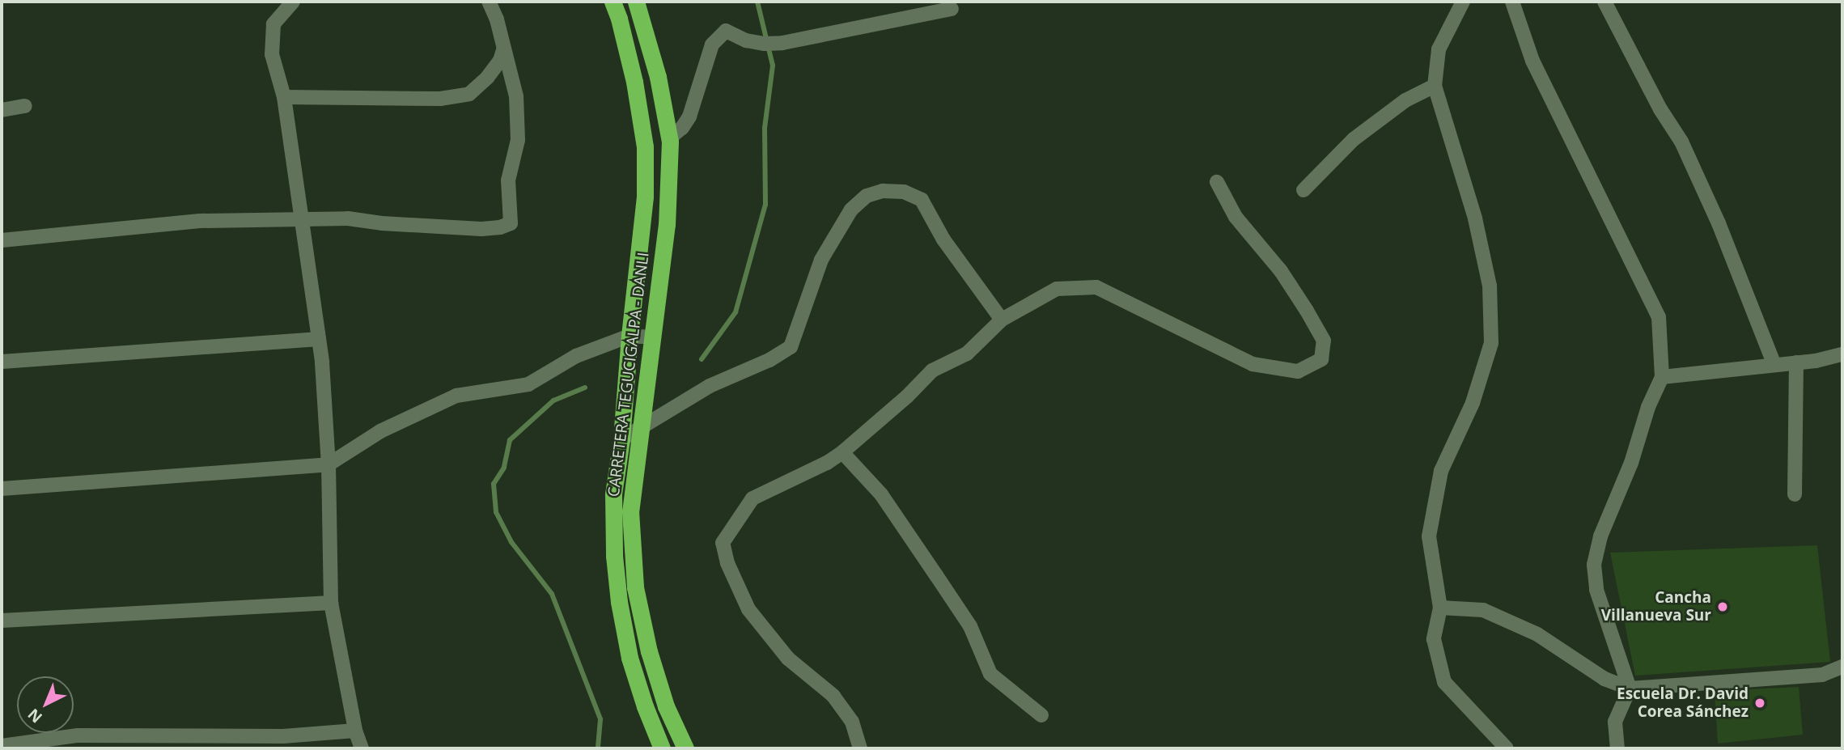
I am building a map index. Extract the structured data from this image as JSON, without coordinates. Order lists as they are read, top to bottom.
{
  "streets": {
    "highway": ["CARRETERA TEGUCIGALPA - DANLI"]
  },
  "places": ["Cancha Villanueva Sur", "Escuela Dr. David Corea Sánchez"],
  "north": "bottom left"
}
